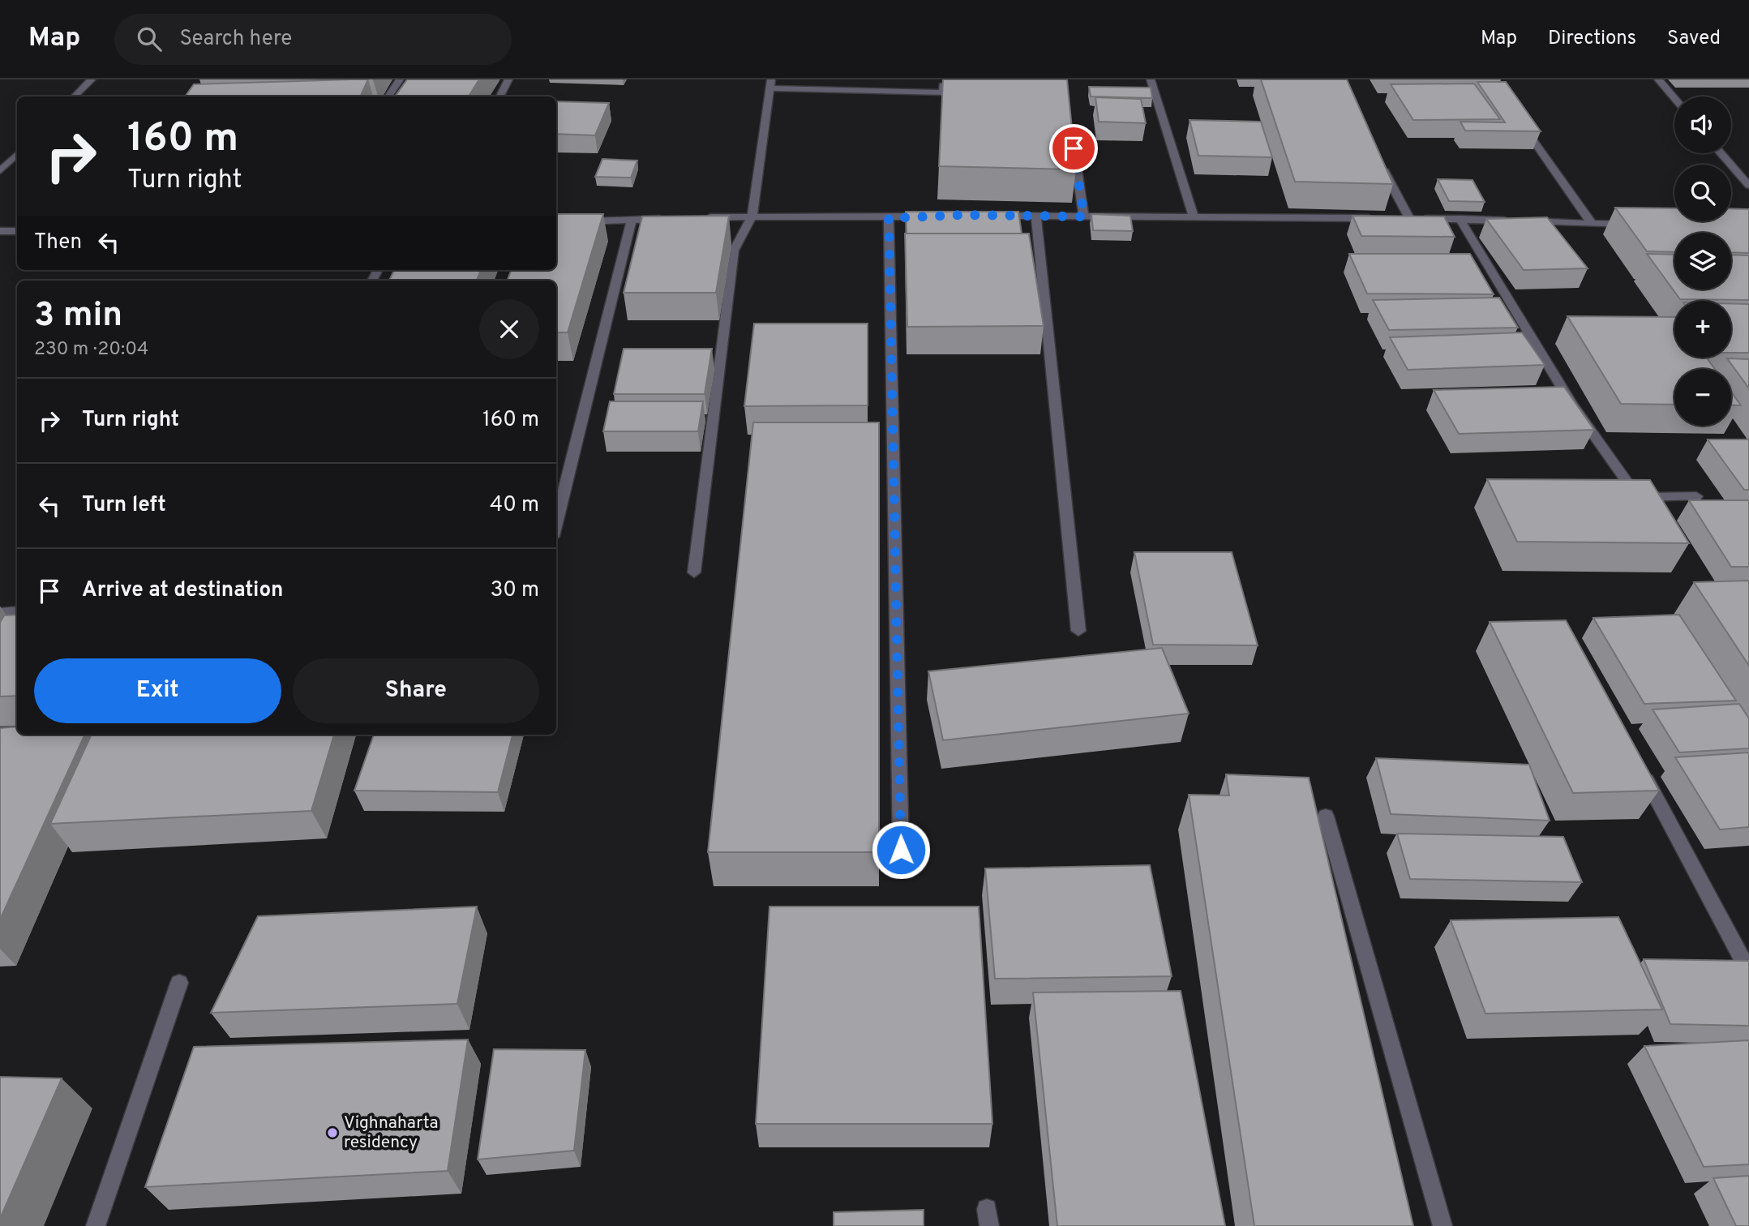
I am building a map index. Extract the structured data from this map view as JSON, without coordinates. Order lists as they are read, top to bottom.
{
  "places": ["Vighnaharta residency"],
  "page": {
    "header": "Map",
    "search": "Search here",
    "nav": ["Map", "Directions", "Saved"],
    "map_buttons": ["+", "−"],
    "turn": ["160 m", "Turn right"],
    "then": "Then",
    "heading": ["3 min", "230 m · 20:04"],
    "list": [
      {
        "name": "Turn right",
        "value": "160 m"
      },
      {
        "name": "Turn left",
        "value": "40 m"
      },
      {
        "name": "Arrive at destination",
        "value": "30 m"
      }
    ],
    "buttons": ["Exit", "Share"]
  }
}
